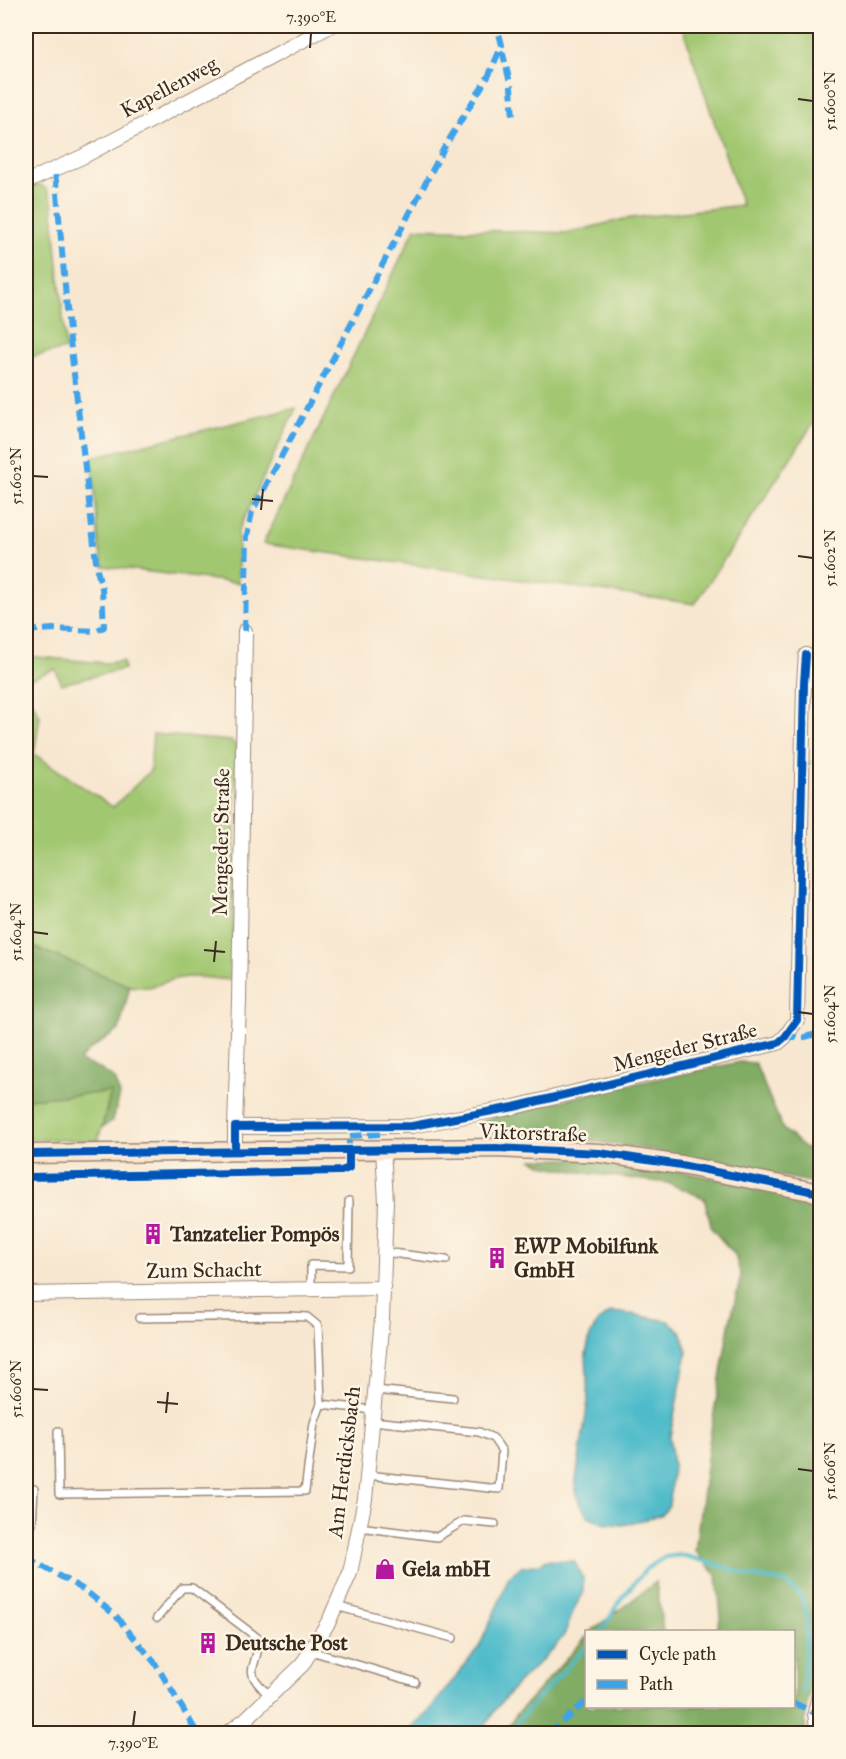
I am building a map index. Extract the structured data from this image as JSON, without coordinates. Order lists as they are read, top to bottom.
{
  "streets": {
    "main road": ["Viktorstraße"],
    "street": [
      "Kapellenweg",
      "Mengeder Straße",
      "Zum Schacht",
      "Am Herdicksbach"
    ]
  },
  "crossings": [
    ["Mengeder Straße", "Viktorstraße"],
    ["Viktorstraße", "Am Herdicksbach"],
    ["Zum Schacht", "Am Herdicksbach"]
  ],
  "places": {
    "building": ["Tanzatelier Pompös", "EWP Mobilfunk GmbH", "Deutsche Post"],
    "shop": ["Gela mbH"]
  },
  "legend": ["Cycle path", "Path"],
  "coordinates": [
    "7.390°E",
    "51.600°N",
    "51.602°N",
    "51.604°N",
    "51.606°N"
  ]
}
